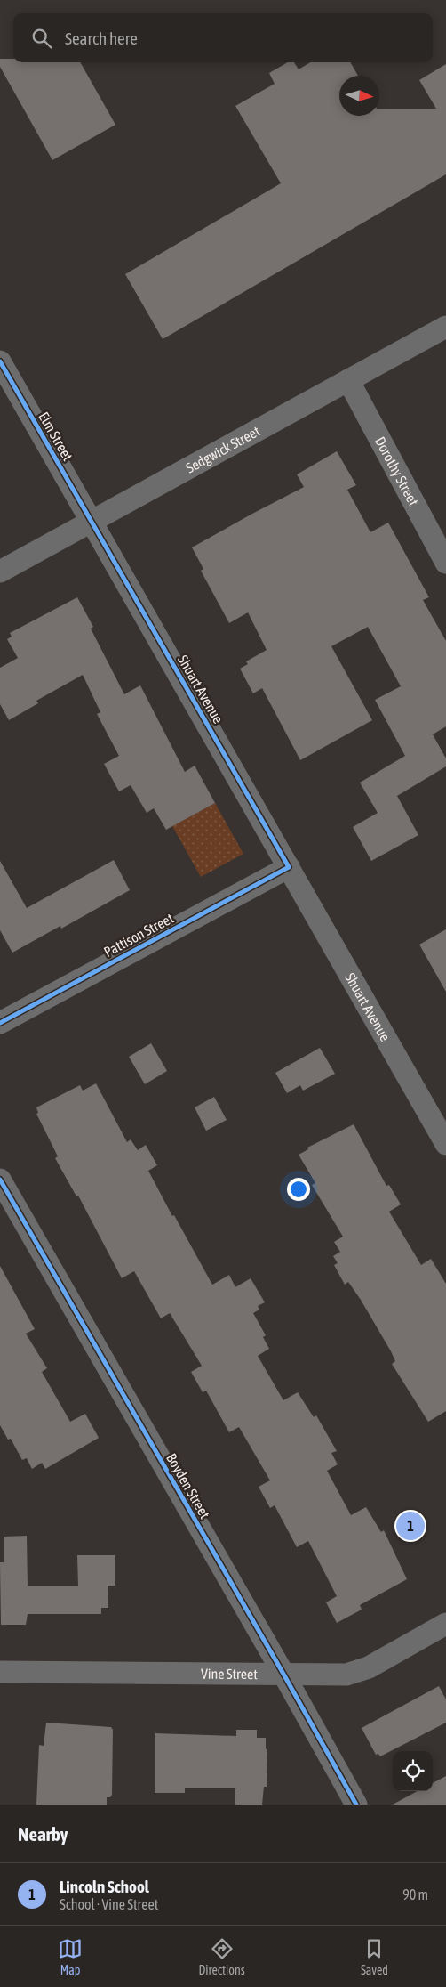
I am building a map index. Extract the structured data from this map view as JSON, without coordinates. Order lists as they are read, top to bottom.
{
  "streets": {
    "street": [
      "Elm Street",
      "Sedgwick Street",
      "Dorothy Street",
      "Shuart Avenue",
      "Pattison Street",
      "Boyden Street",
      "Vine Street"
    ]
  },
  "crossings": [
    ["Elm Street", "Sedgwick Street"],
    ["Elm Street", "Shuart Avenue"],
    ["Sedgwick Street", "Dorothy Street"],
    ["Sedgwick Street", "Shuart Avenue"],
    ["Shuart Avenue", "Pattison Street"],
    ["Boyden Street", "Vine Street"]
  ],
  "north": "right",
  "page": {
    "search": "Search here",
    "pins": "1",
    "heading": "Nearby",
    "list": [
      {
        "mark": "1",
        "name": "Lincoln School",
        "note": "School · Vine Street",
        "value": "90 m"
      }
    ],
    "nav": ["Map", "Directions", "Saved"]
  }
}
